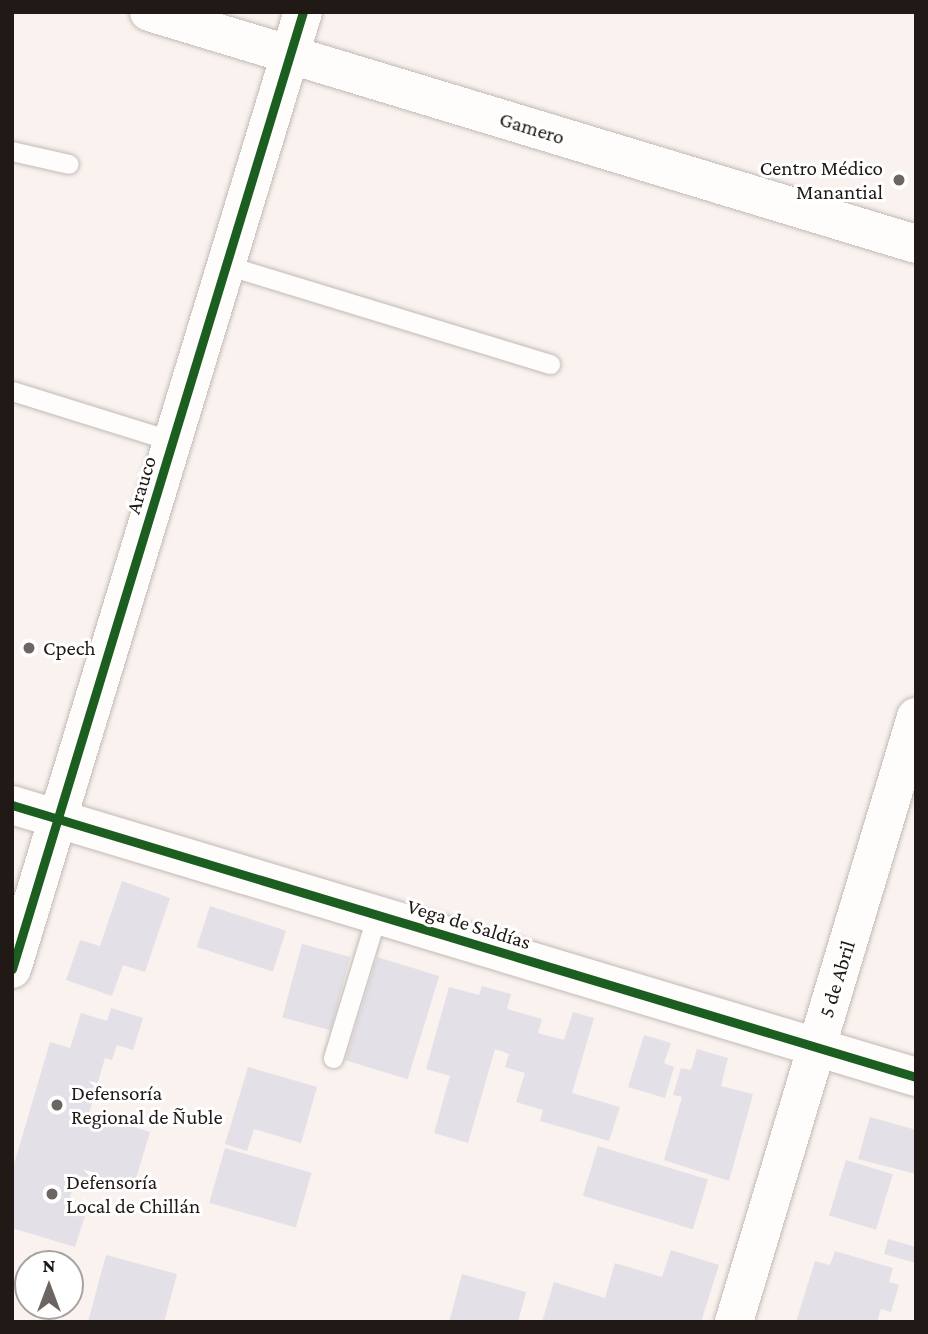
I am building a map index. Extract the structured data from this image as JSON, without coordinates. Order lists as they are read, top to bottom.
{
  "streets": {
    "street": [
      "Gamero",
      "Arauco",
      "Vega de Saldías",
      "5 de Abril"
    ]
  },
  "crossings": [
    ["Gamero", "Arauco"],
    ["Arauco", "Vega de Saldías"],
    ["Vega de Saldías", "5 de Abril"]
  ],
  "places": [
    "Centro Médico Manantial",
    "Cpech",
    "Defensoría Regional de Ñuble",
    "Defensoría Local de Chillán"
  ],
  "north": "top"
}
